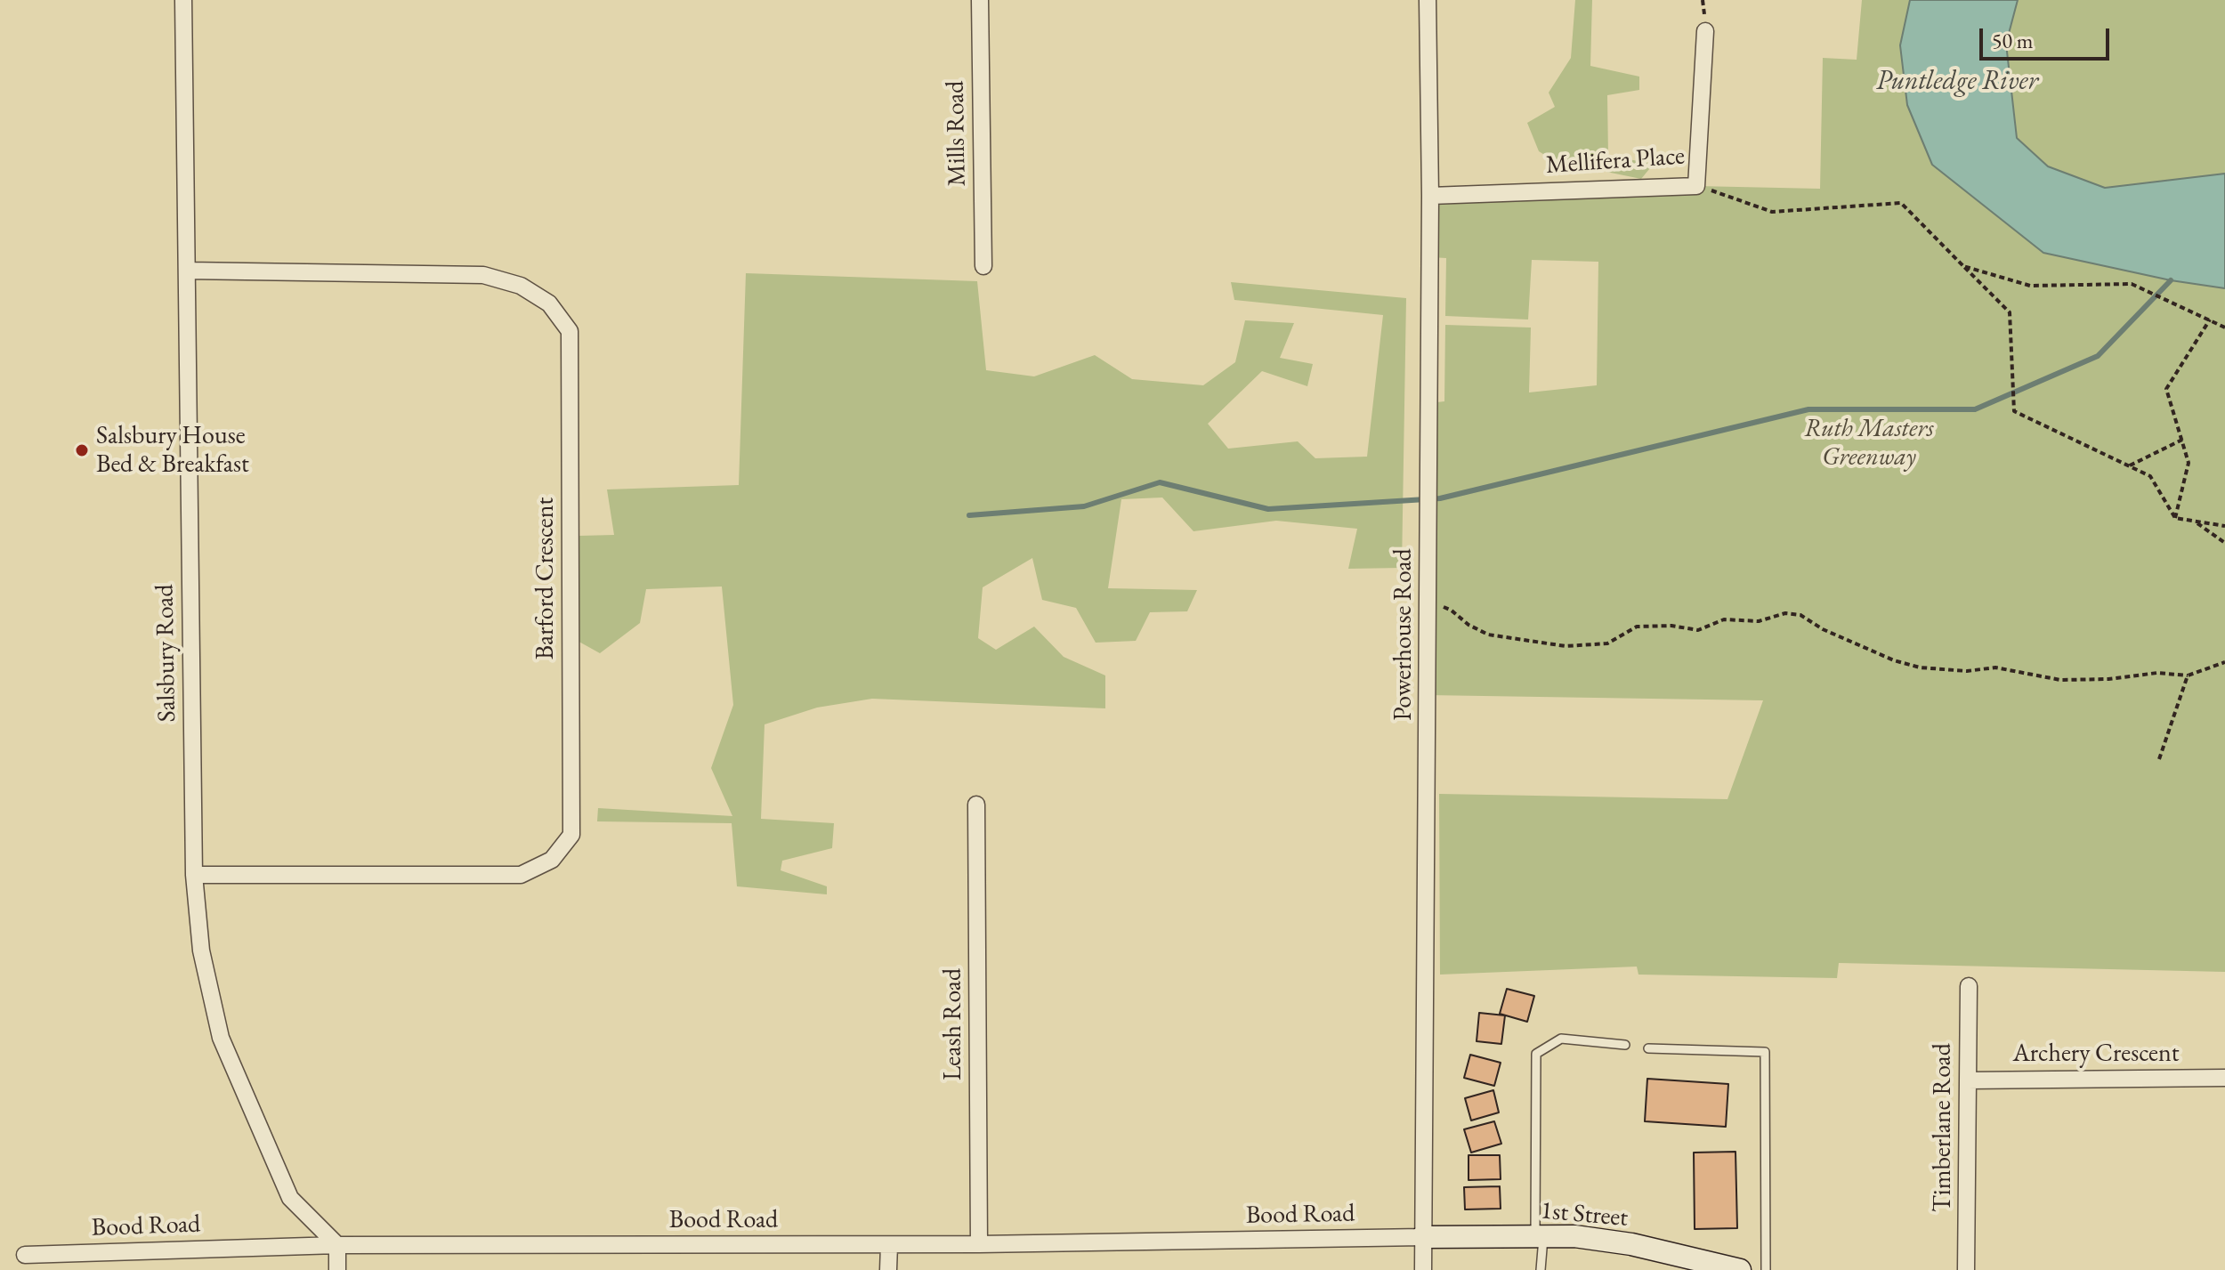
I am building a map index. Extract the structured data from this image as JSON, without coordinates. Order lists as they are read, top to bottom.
{
  "streets": {
    "street": [
      "Mills Road",
      "Mellifera Place",
      "Barford Crescent",
      "Powerhouse Road",
      "Salsbury Road",
      "Leash Road",
      "Archery Crescent",
      "Timberlane Road",
      "Bood Road",
      "1st Street"
    ]
  },
  "crossings": [
    ["Mellifera Place", "Powerhouse Road"],
    ["Barford Crescent", "Salsbury Road"],
    ["Powerhouse Road", "Bood Road"],
    ["Powerhouse Road", "1st Street"],
    ["Salsbury Road", "Bood Road"],
    ["Leash Road", "Bood Road"],
    ["Archery Crescent", "Timberlane Road"],
    ["Bood Road", "1st Street"]
  ],
  "water": ["Puntledge River"],
  "parks": ["Ruth Masters Greenway"],
  "places": ["Salsbury House Bed & Breakfast"],
  "scale_bar": "50 m"
}
